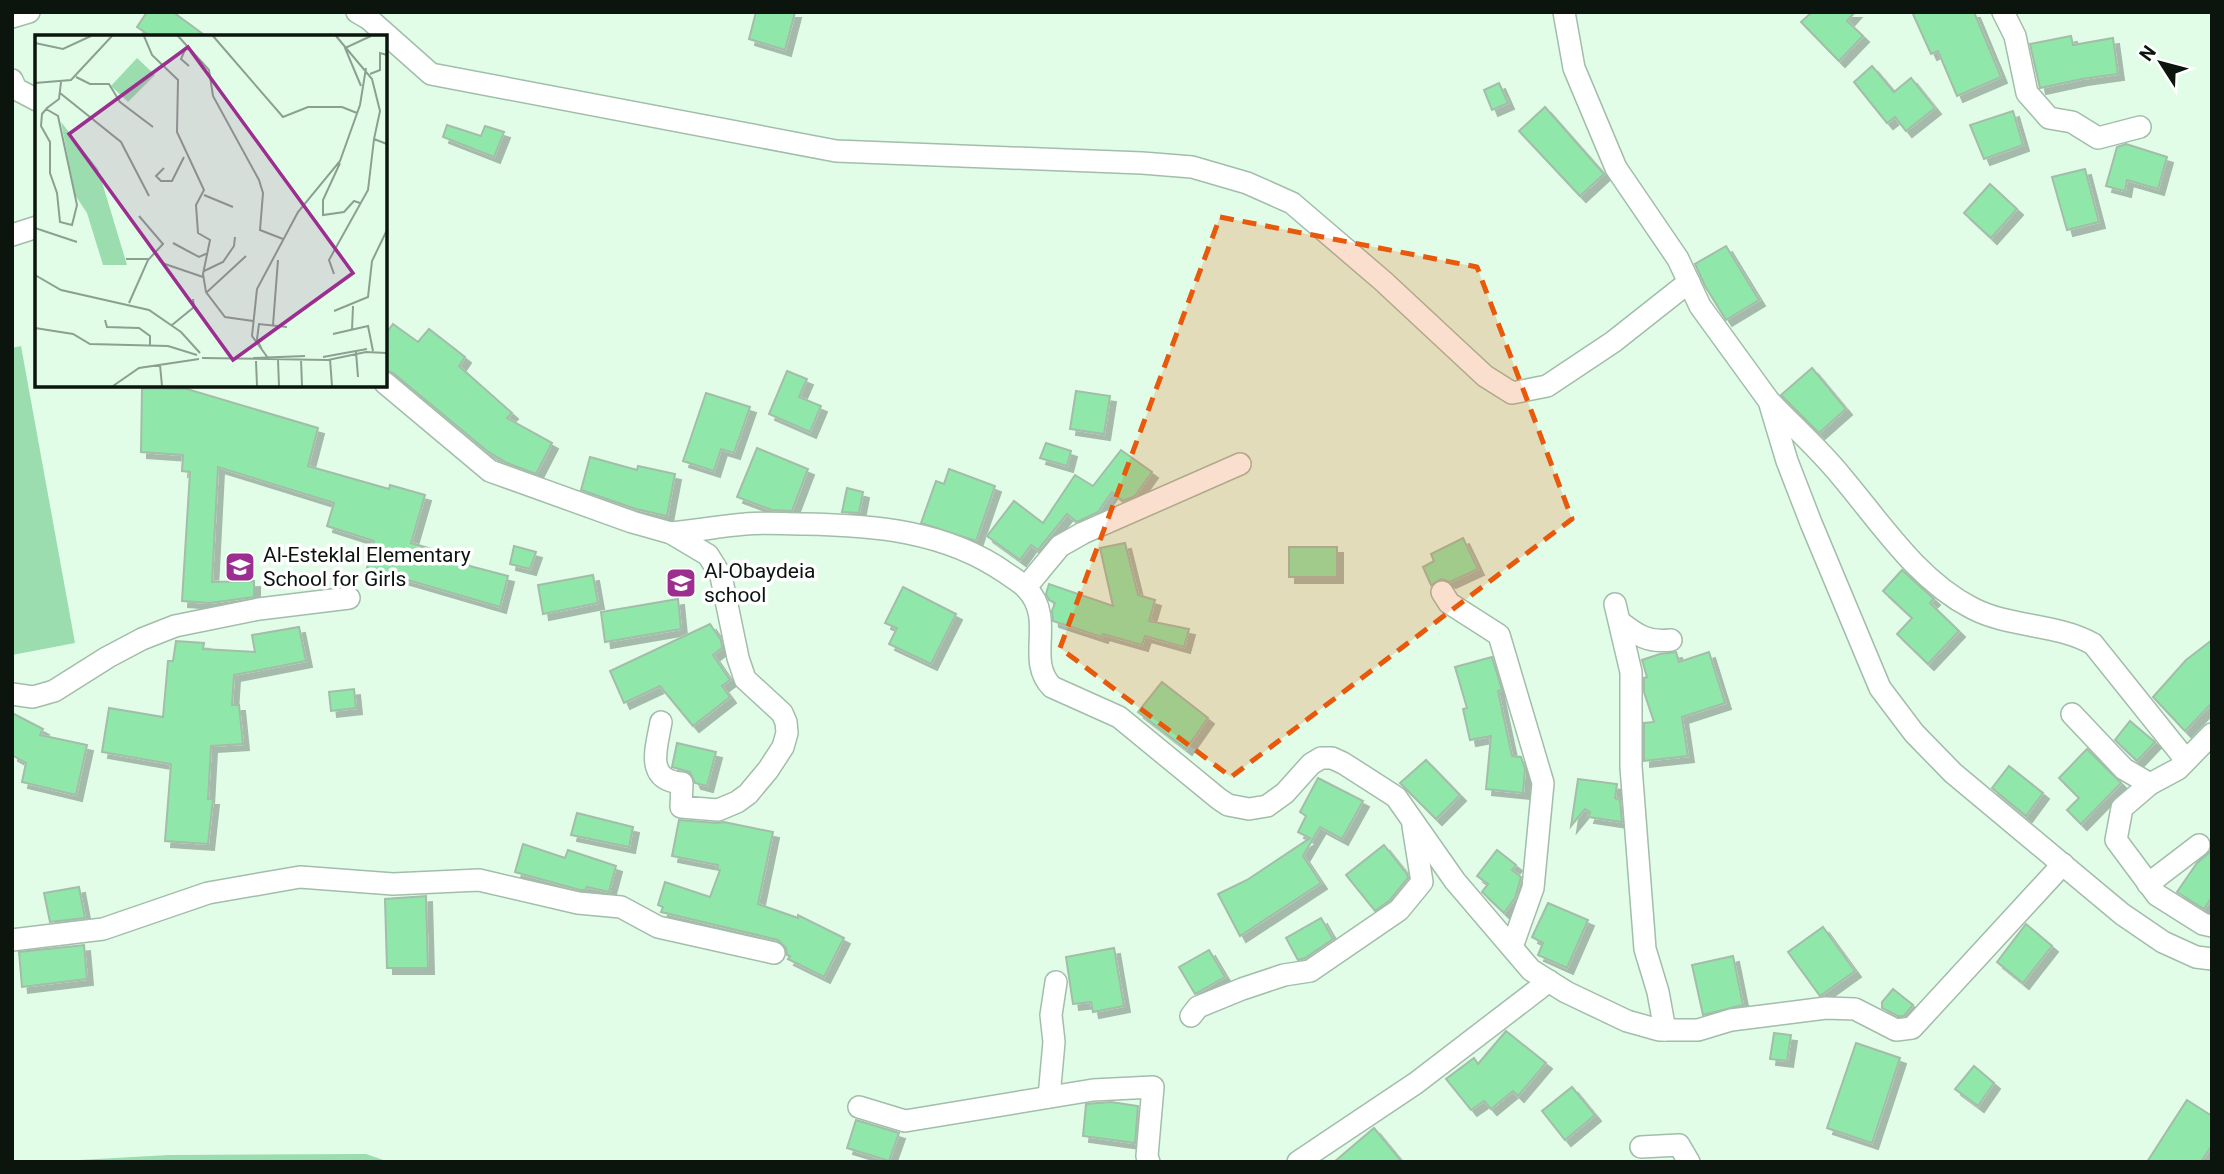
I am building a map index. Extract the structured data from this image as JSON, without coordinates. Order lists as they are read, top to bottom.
{
  "places": {
    "school or university": ["Al-Esteklal Elementary School for Girls", "Al-Obaydeia school"]
  },
  "north": "top left"
}
